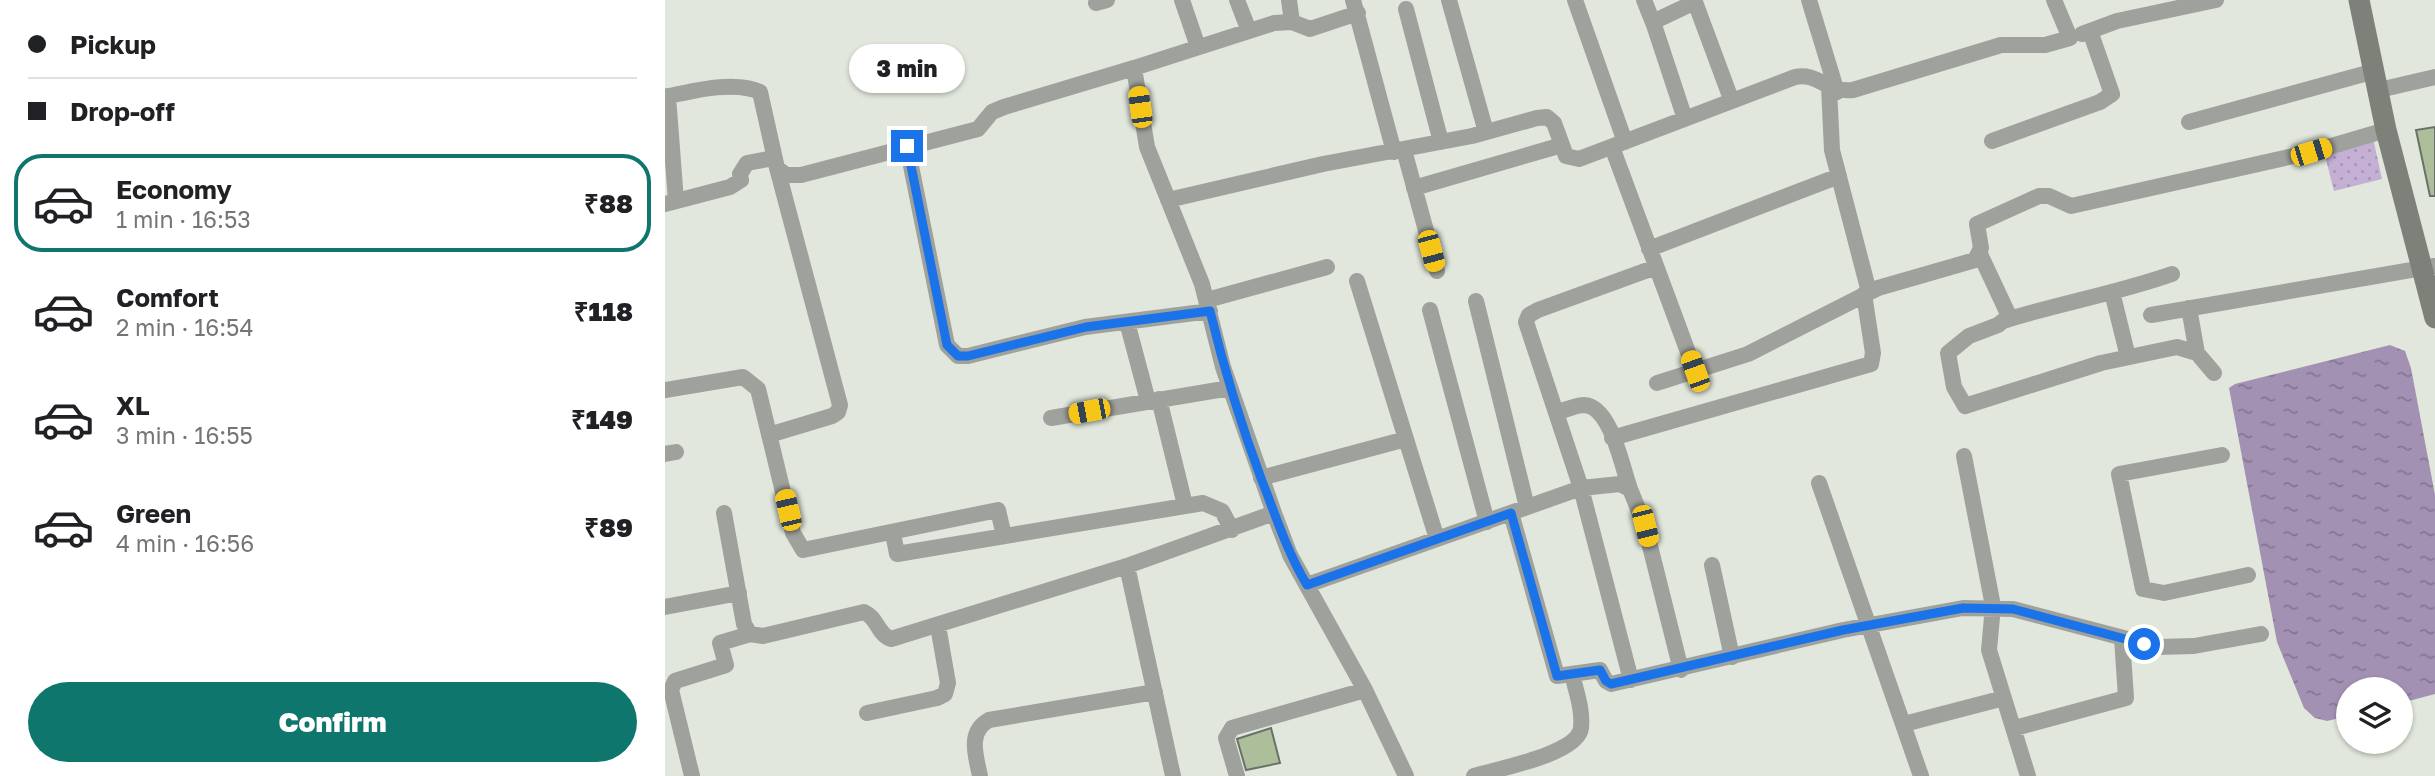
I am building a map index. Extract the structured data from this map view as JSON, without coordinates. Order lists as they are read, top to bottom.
{
  "page": {
    "banner": ["Pickup", "Drop-off"],
    "bubble": "3 min",
    "list": [
      {
        "name": "Economy",
        "note": "1 min · 16:53",
        "value": "₹88"
      },
      {
        "name": "Comfort",
        "note": "2 min · 16:54",
        "value": "₹118"
      },
      {
        "name": "XL",
        "note": "3 min · 16:55",
        "value": "₹149"
      },
      {
        "name": "Green",
        "note": "4 min · 16:56",
        "value": "₹89"
      }
    ],
    "buttons": "Confirm"
  }
}
